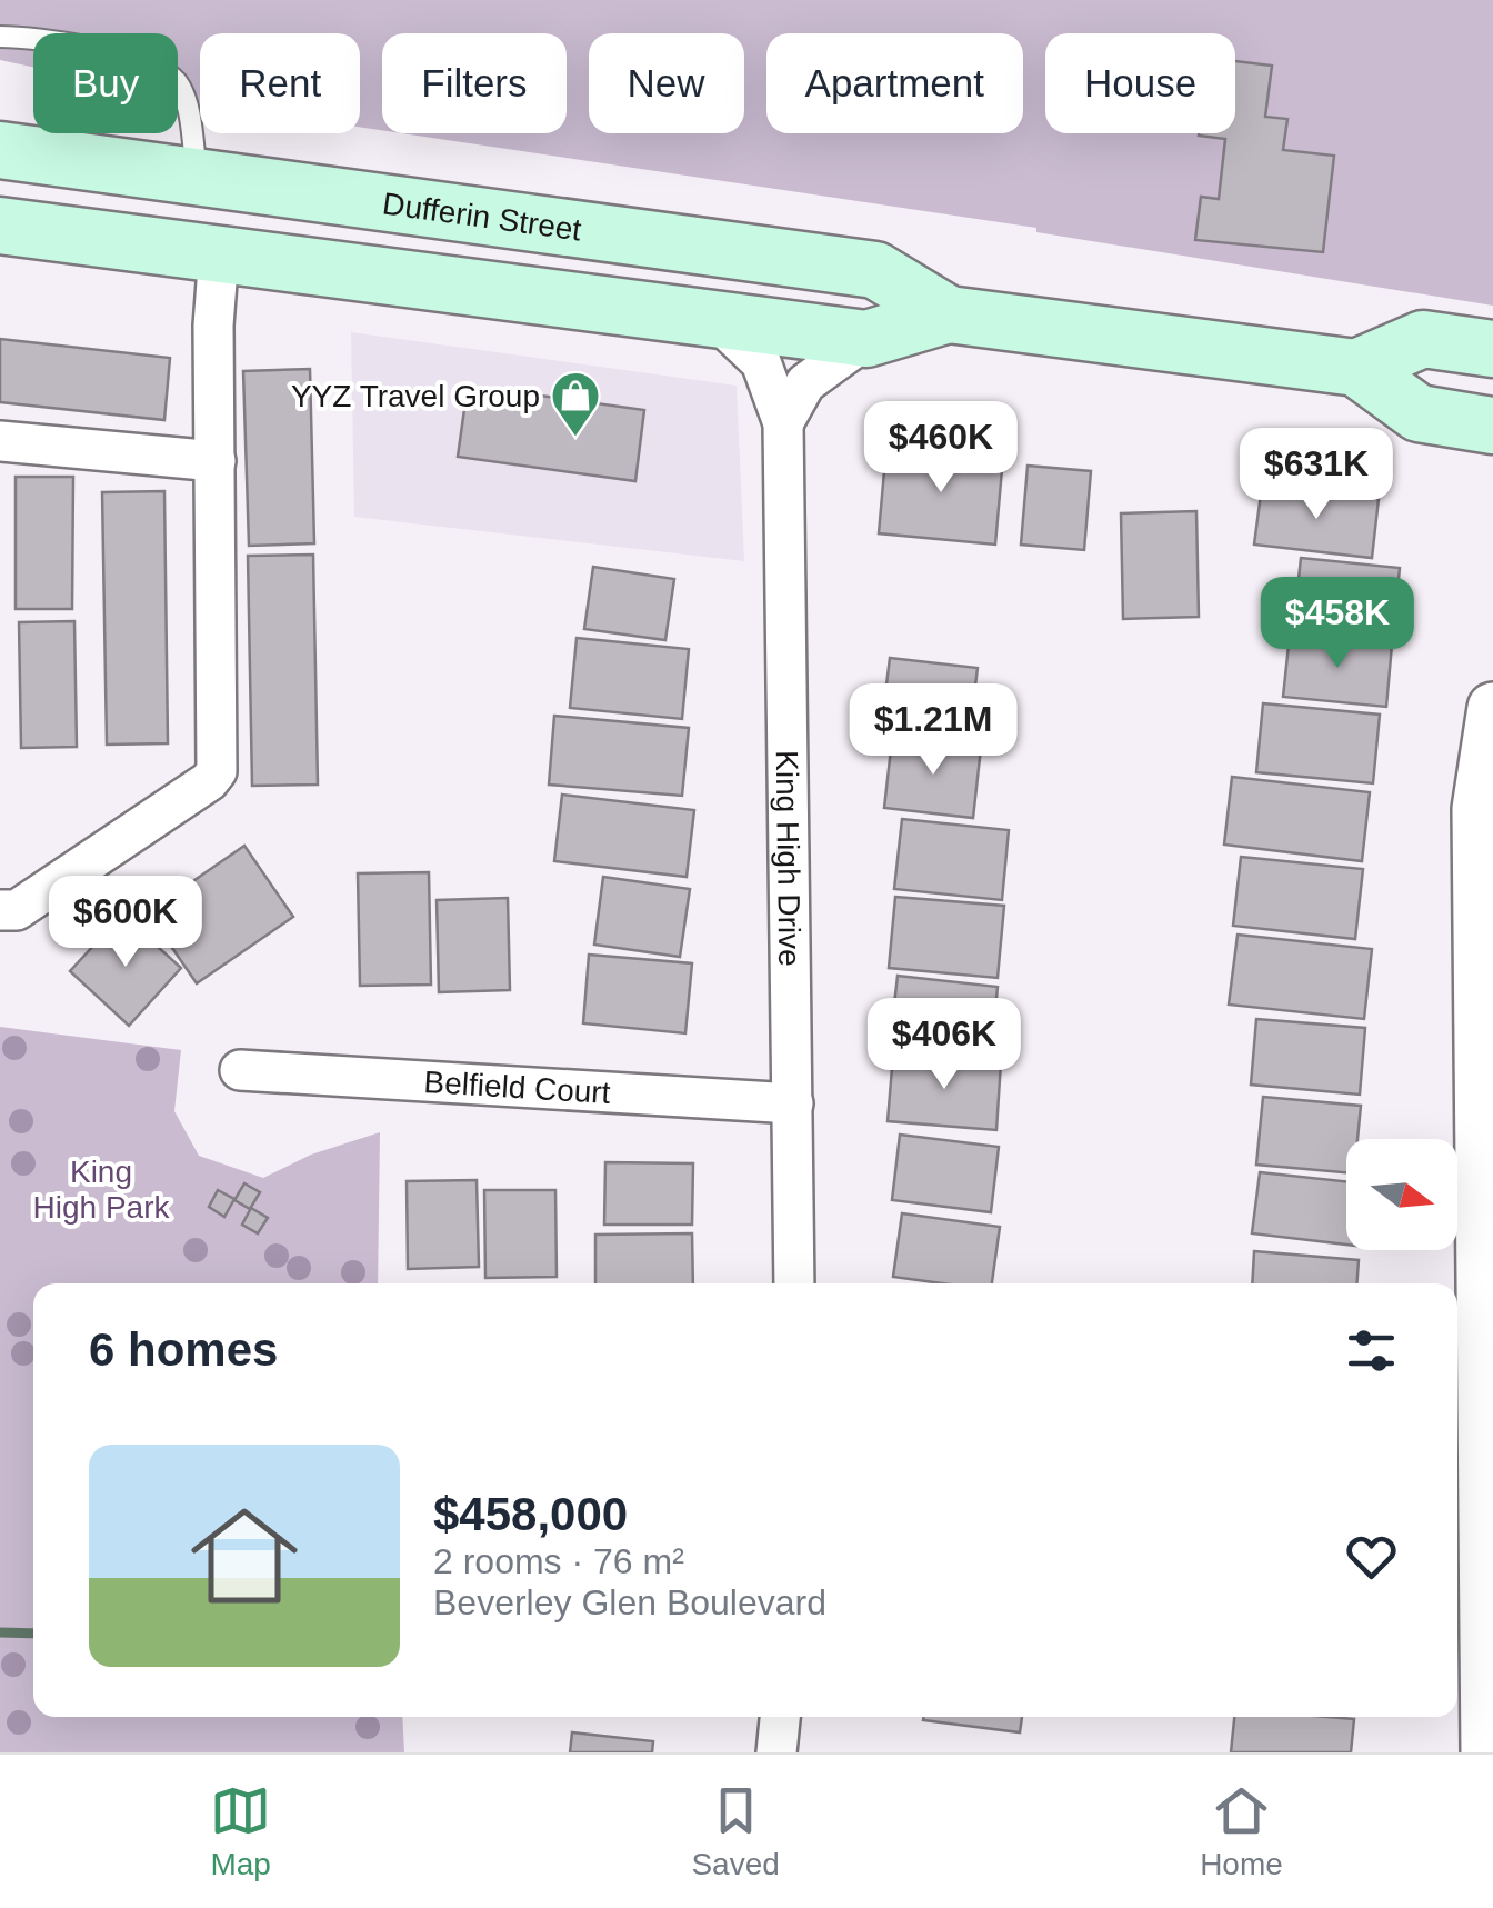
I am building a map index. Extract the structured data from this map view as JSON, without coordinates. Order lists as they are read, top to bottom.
{
  "streets": {
    "main road": ["Dufferin Street"],
    "street": ["King High Drive", "Belfield Court"]
  },
  "crossings": [
    ["Dufferin Street", "King High Drive"],
    ["King High Drive", "Belfield Court"]
  ],
  "parks": ["King High Park"],
  "places": {
    "shop": ["YYZ Travel Group"]
  },
  "north": "right",
  "page": {
    "chip": [
      "Buy",
      "Rent",
      "Filters",
      "New",
      "Apartment",
      "House"
    ],
    "price": [
      "$460K",
      "$631K",
      "$458K",
      "$1.21M",
      "$600K",
      "$406K"
    ],
    "heading": "6 homes",
    "list": [
      {
        "name": "$458,000",
        "note": "2 rooms · 76 m² · Beverley Glen Boulevard"
      }
    ],
    "tabs": ["Map", "Saved", "Home"]
  }
}
